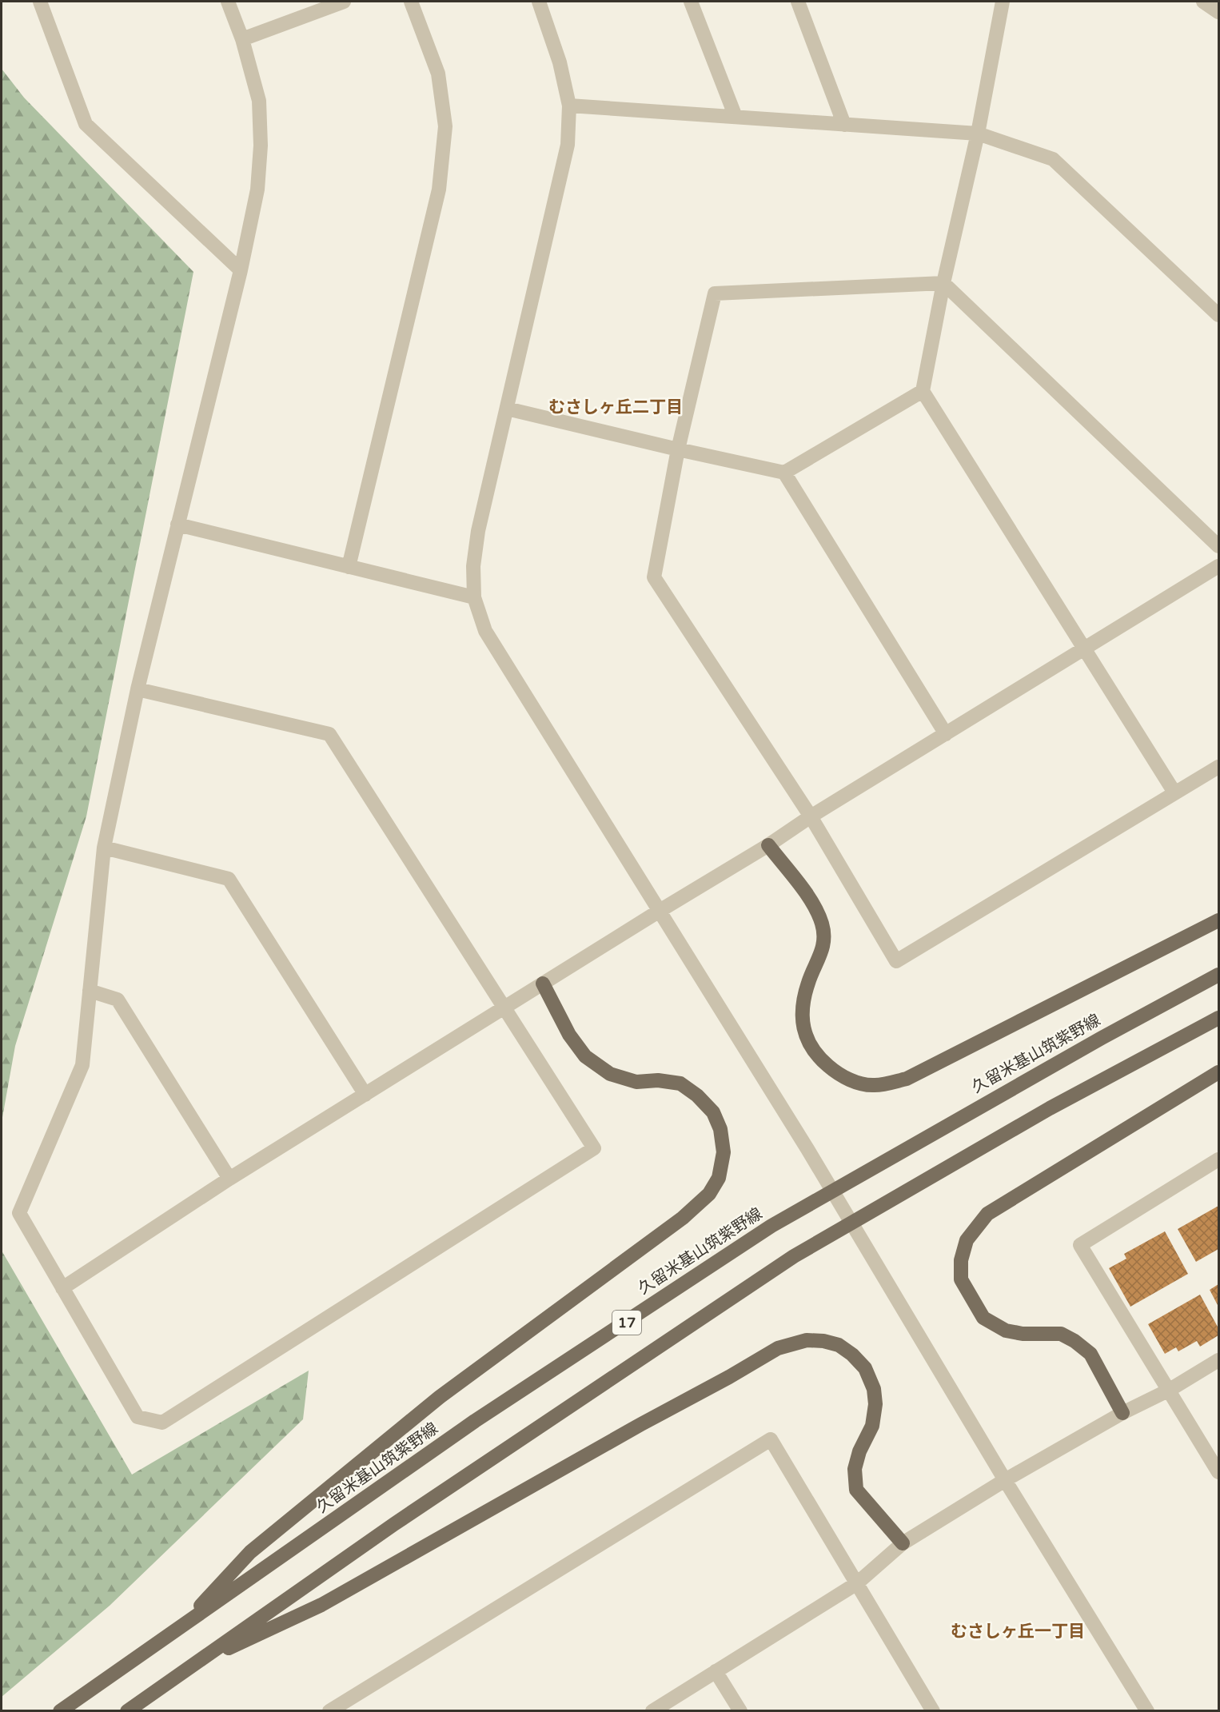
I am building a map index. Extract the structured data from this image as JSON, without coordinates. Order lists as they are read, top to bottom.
{
  "streets": {
    "main road": ["久留米基山筑紫野線", "17"]
  },
  "districts": ["むさしヶ丘二丁目", "むさしヶ丘一丁目"]
}
